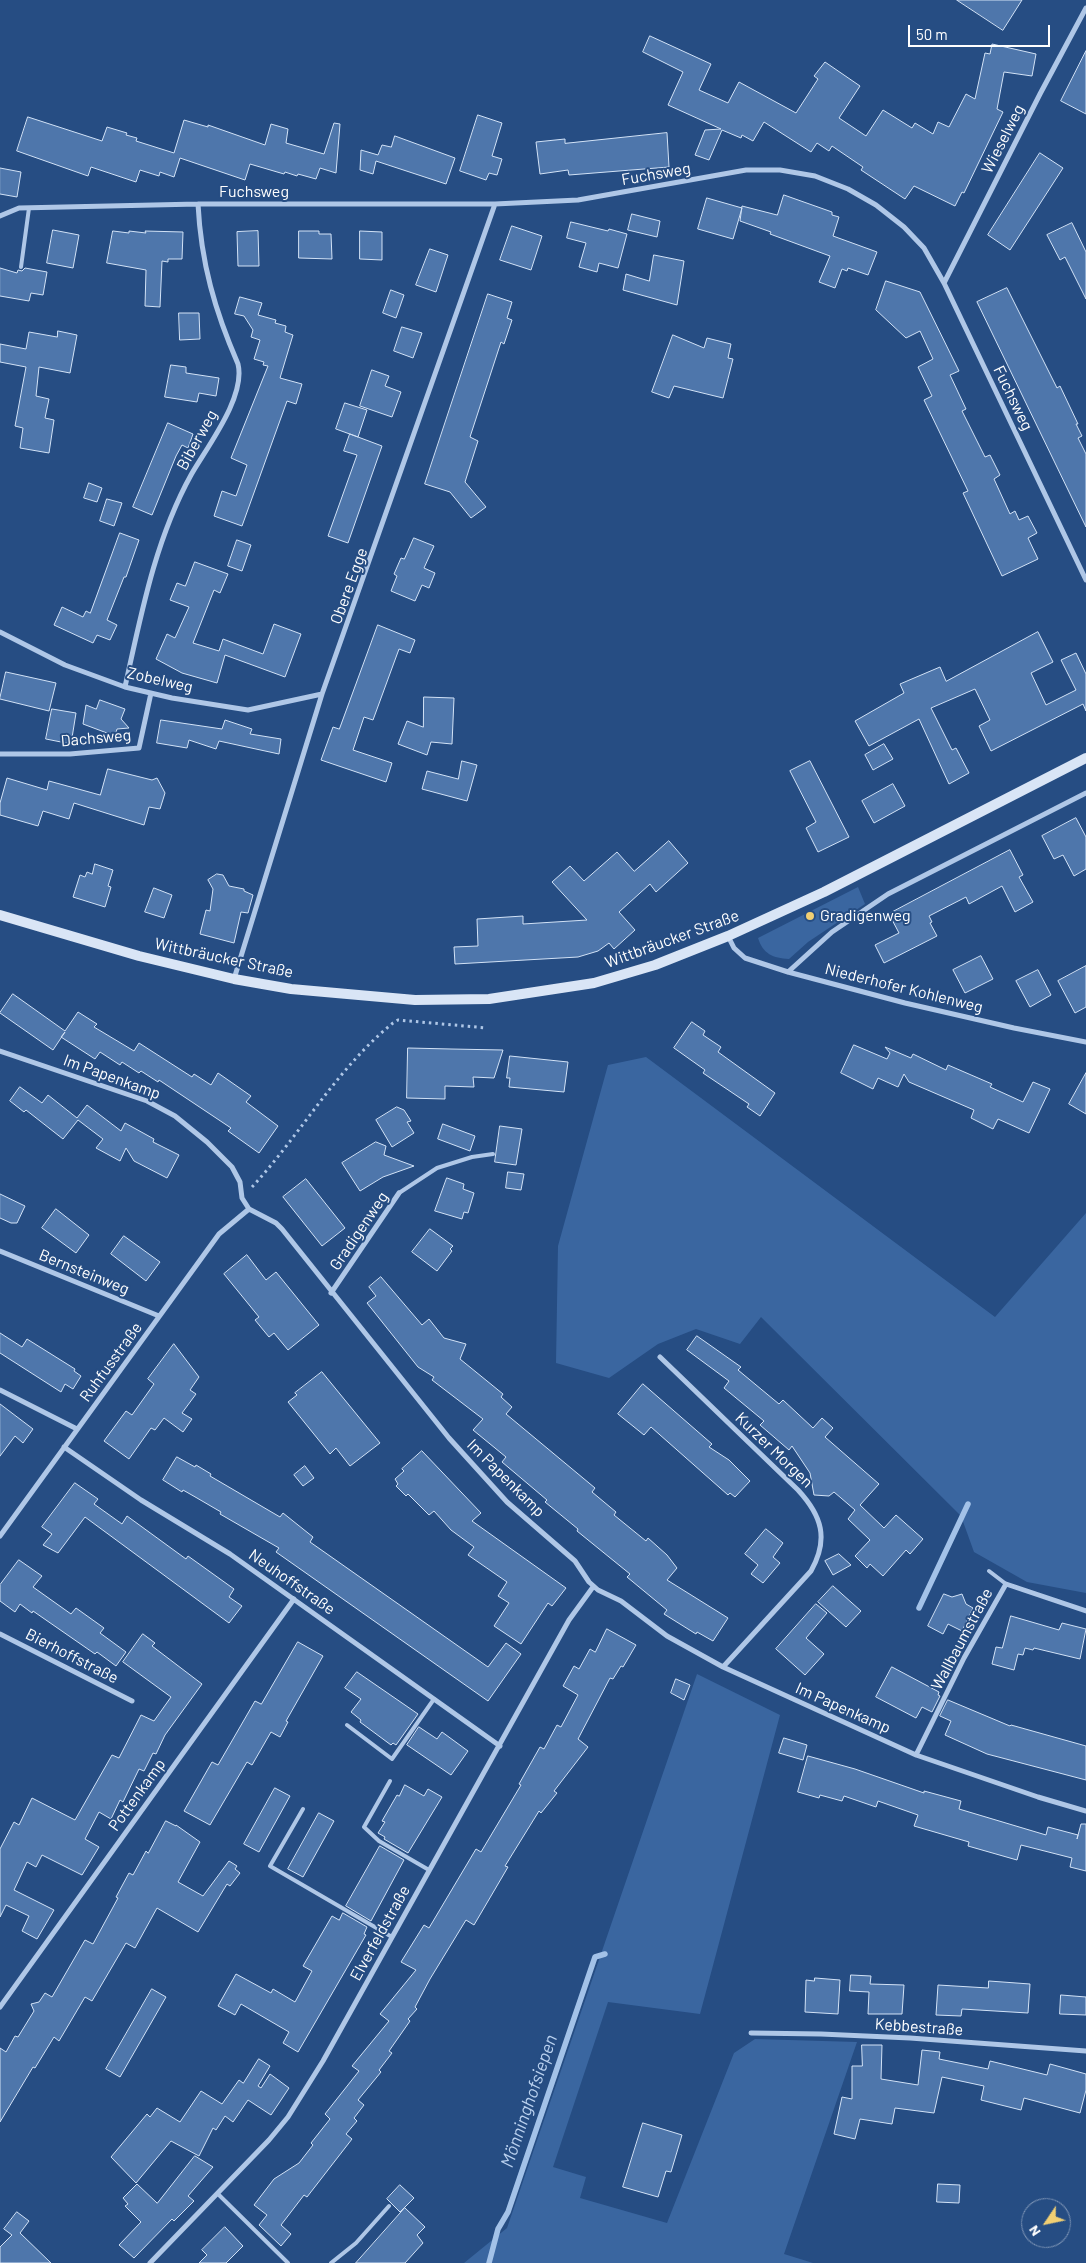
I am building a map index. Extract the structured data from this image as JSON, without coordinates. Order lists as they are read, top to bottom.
{
  "streets": {
    "main road": ["Wittbräucker Straße"],
    "street": [
      "Wieselweg",
      "Fuchsweg",
      "Biberweg",
      "Obere Egge",
      "Zobelweg",
      "Dachsweg",
      "Niederhofer Kohlenweg",
      "Im Papenkamp",
      "Gradigenweg",
      "Bernsteinweg",
      "Ruhfusstraße",
      "Kurzer Morgen",
      "Neuhoffstraße",
      "Wallbaumstraße",
      "Bierhoffstraße",
      "Pottenkamp",
      "Elverfeldstraße",
      "Kebbestraße"
    ]
  },
  "crossings": [
    ["Wieselweg", "Fuchsweg"],
    ["Fuchsweg", "Biberweg"],
    ["Fuchsweg", "Obere Egge"],
    ["Biberweg", "Zobelweg"],
    ["Obere Egge", "Zobelweg"],
    ["Obere Egge", "Wittbräucker Straße"],
    ["Zobelweg", "Dachsweg"],
    ["Wittbräucker Straße", "Niederhofer Kohlenweg"],
    ["Im Papenkamp", "Gradigenweg"],
    ["Im Papenkamp", "Ruhfusstraße"],
    ["Im Papenkamp", "Kurzer Morgen"],
    ["Im Papenkamp", "Wallbaumstraße"],
    ["Im Papenkamp", "Elverfeldstraße"],
    ["Bernsteinweg", "Ruhfusstraße"],
    ["Ruhfusstraße", "Neuhoffstraße"],
    ["Neuhoffstraße", "Pottenkamp"],
    ["Neuhoffstraße", "Elverfeldstraße"]
  ],
  "water": ["Mönninghofsiepen"],
  "places": ["Gradigenweg"],
  "scale_bar": "50 m",
  "north": "bottom left"
}
